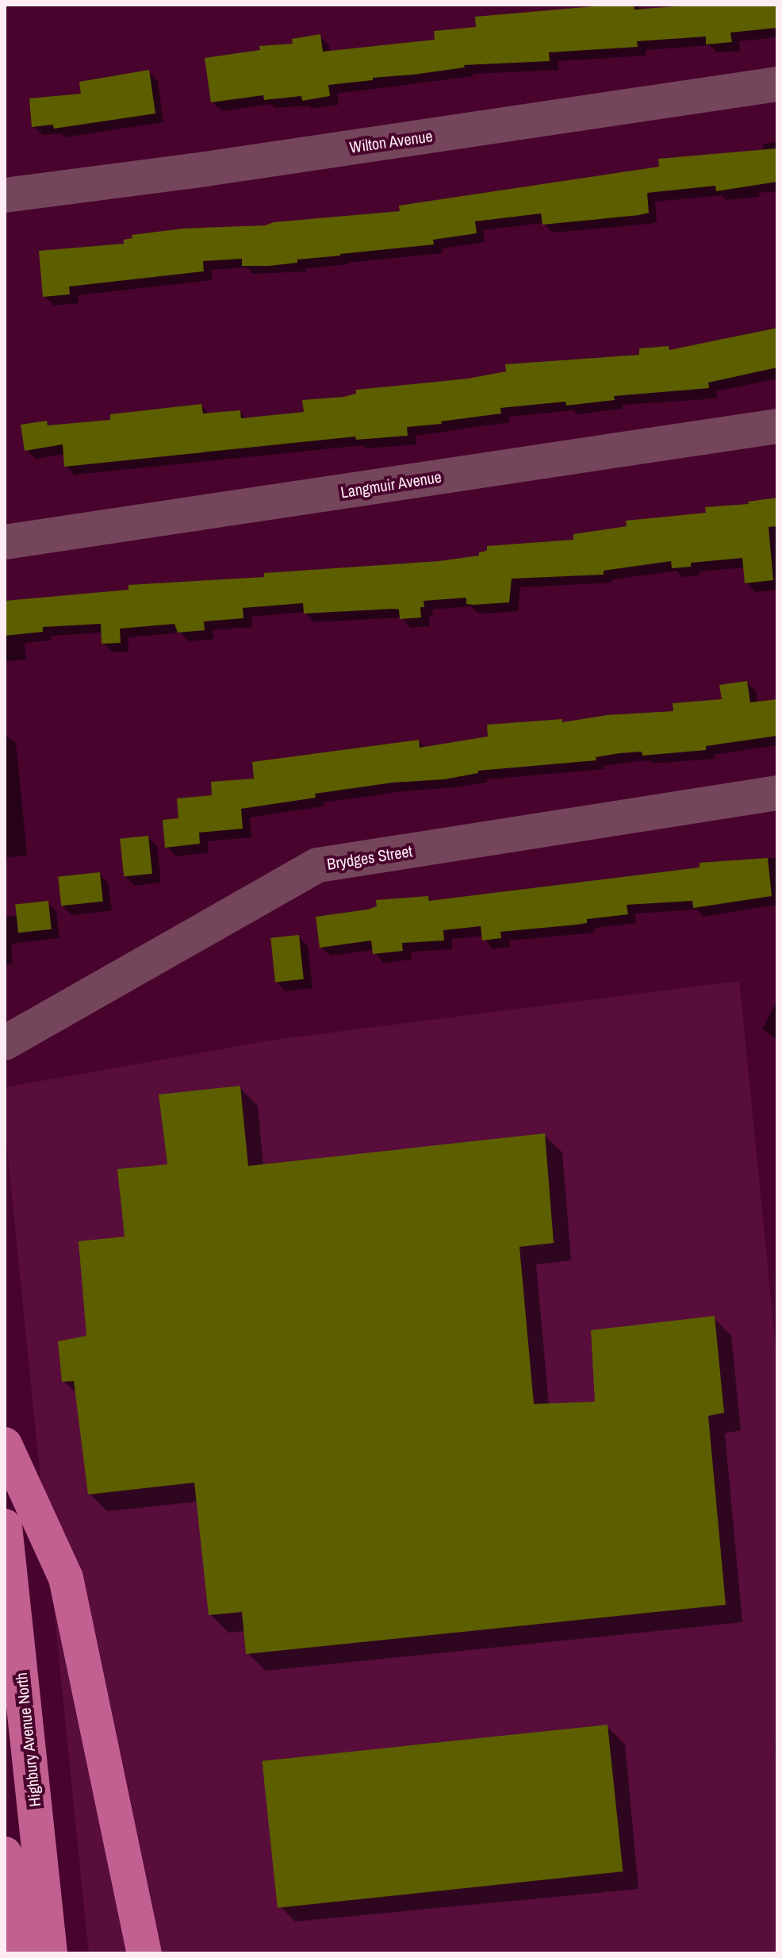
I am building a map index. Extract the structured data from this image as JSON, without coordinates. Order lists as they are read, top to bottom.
{
  "streets": {
    "main road": ["Highbury Avenue North"],
    "street": ["Wilton Avenue", "Langmuir Avenue", "Brydges Street"]
  }
}
